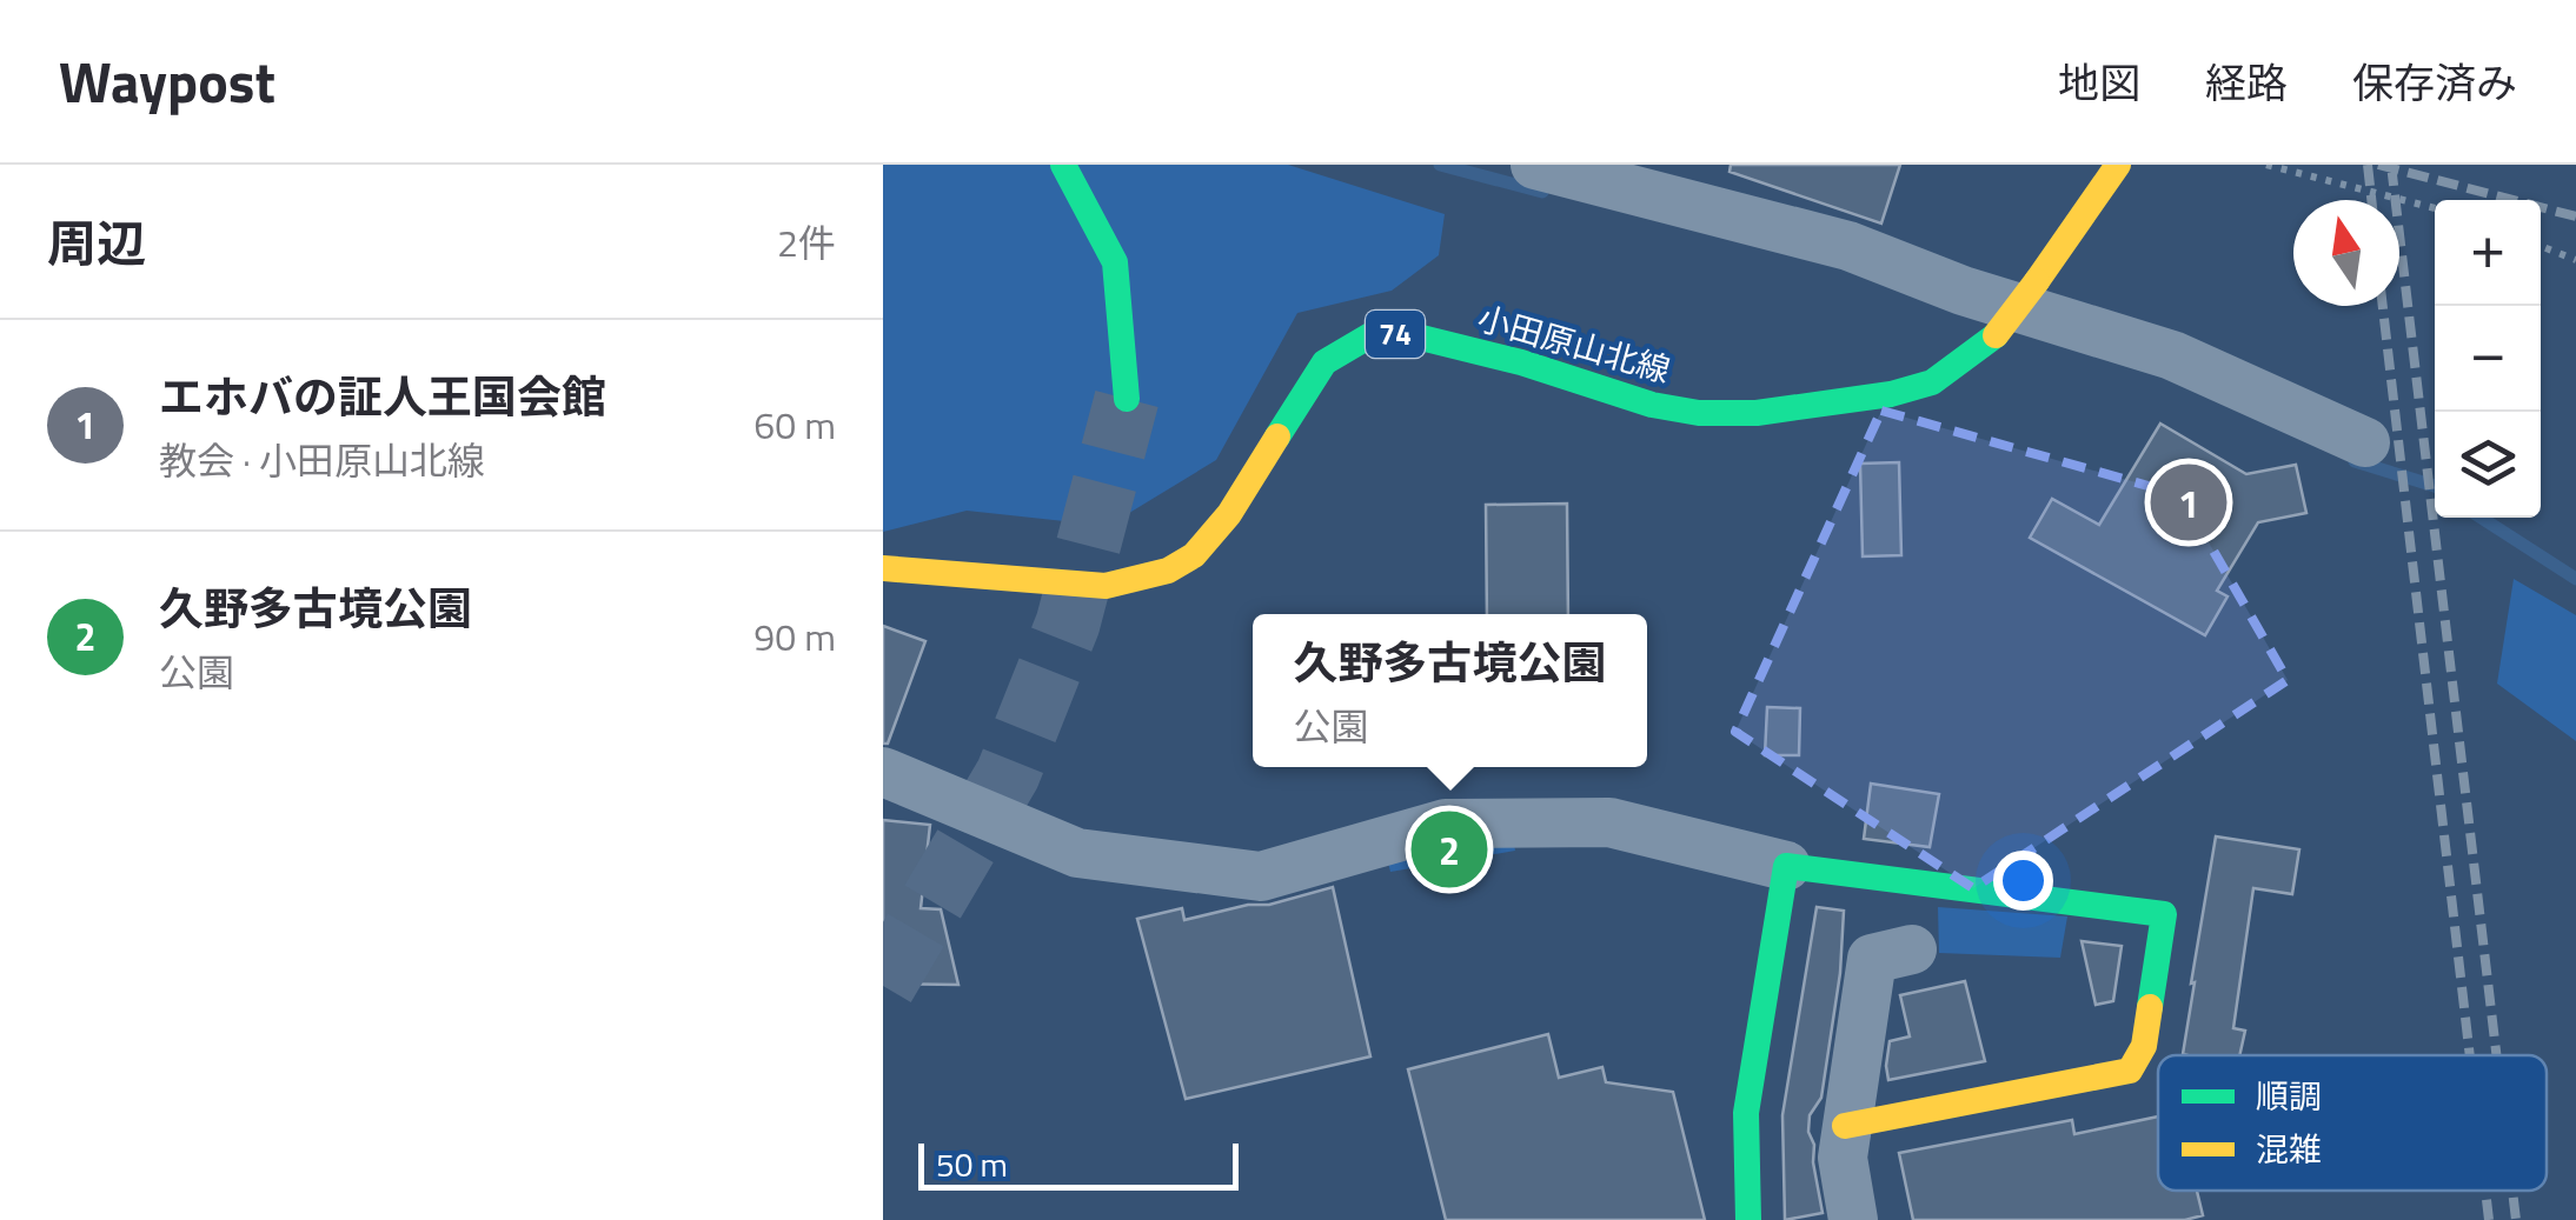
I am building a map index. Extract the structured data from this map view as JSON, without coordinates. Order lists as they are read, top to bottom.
{
  "streets": {
    "main road": ["74", "小田原山北線"]
  },
  "legend": ["順調", "混雑"],
  "scale_bar": "50 m",
  "north": "top",
  "page": {
    "header": "Waypost",
    "nav": ["地図", "経路", "保存済み"],
    "heading": ["周辺", "2件"],
    "map_buttons": ["+", "−"],
    "list": [
      {
        "mark": "1",
        "name": "エホバの証人王国会館",
        "note": "教会 · 小田原山北線",
        "value": "60 m"
      },
      {
        "mark": "2",
        "name": "久野多古境公園",
        "note": "公園",
        "value": "90 m"
      }
    ],
    "pins": ["1", "2"],
    "popup": ["久野多古境公園", "公園"],
    "scale": "50 m"
  }
}
